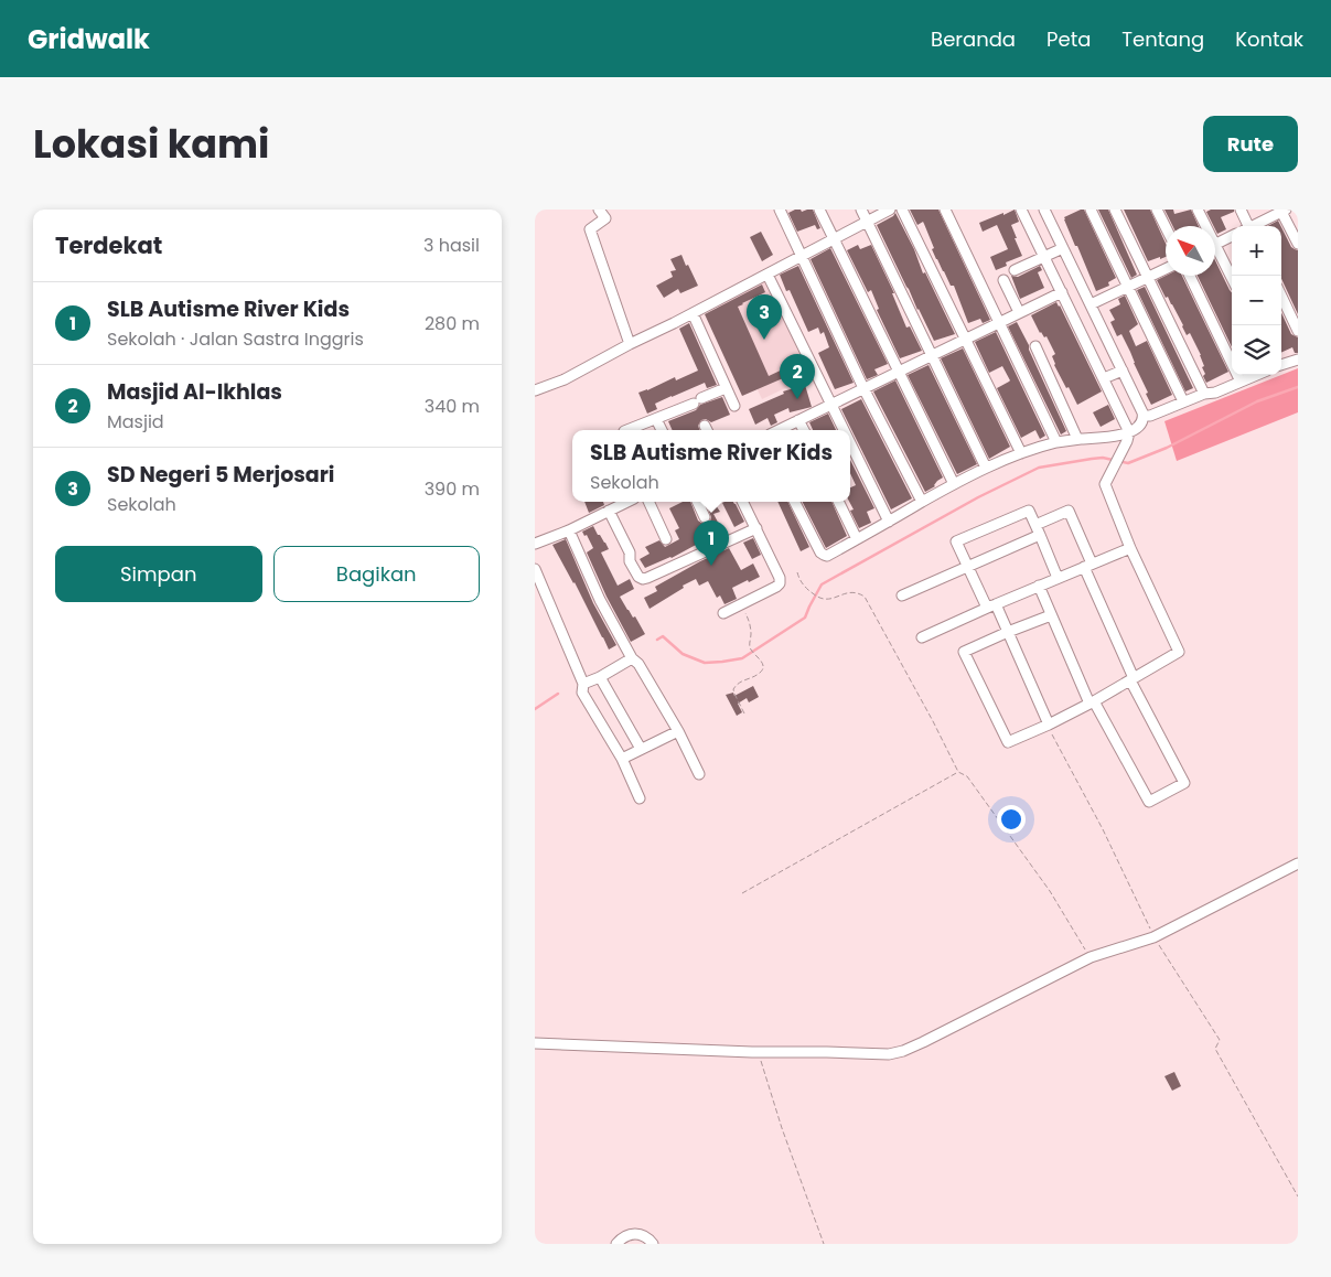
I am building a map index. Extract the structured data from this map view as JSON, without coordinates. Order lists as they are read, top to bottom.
{
  "north": "top left",
  "page": {
    "header": "Gridwalk",
    "nav": [
      "Beranda",
      "Peta",
      "Tentang",
      "Kontak"
    ],
    "title": "Lokasi kami",
    "buttons": [
      "Rute",
      ["Simpan", "Bagikan"]
    ],
    "heading": ["Terdekat", "3 hasil"],
    "map_buttons": ["+", "−"],
    "list": [
      {
        "mark": "1",
        "name": "SLB Autisme River Kids",
        "note": "Sekolah · Jalan Sastra Inggris",
        "value": "280 m"
      },
      {
        "mark": "2",
        "name": "Masjid Al-Ikhlas",
        "note": "Masjid",
        "value": "340 m"
      },
      {
        "mark": "3",
        "name": "SD Negeri 5 Merjosari",
        "note": "Sekolah",
        "value": "390 m"
      }
    ],
    "pins": ["3", "2", "1"],
    "popup": ["SLB Autisme River Kids", "Sekolah"]
  }
}
